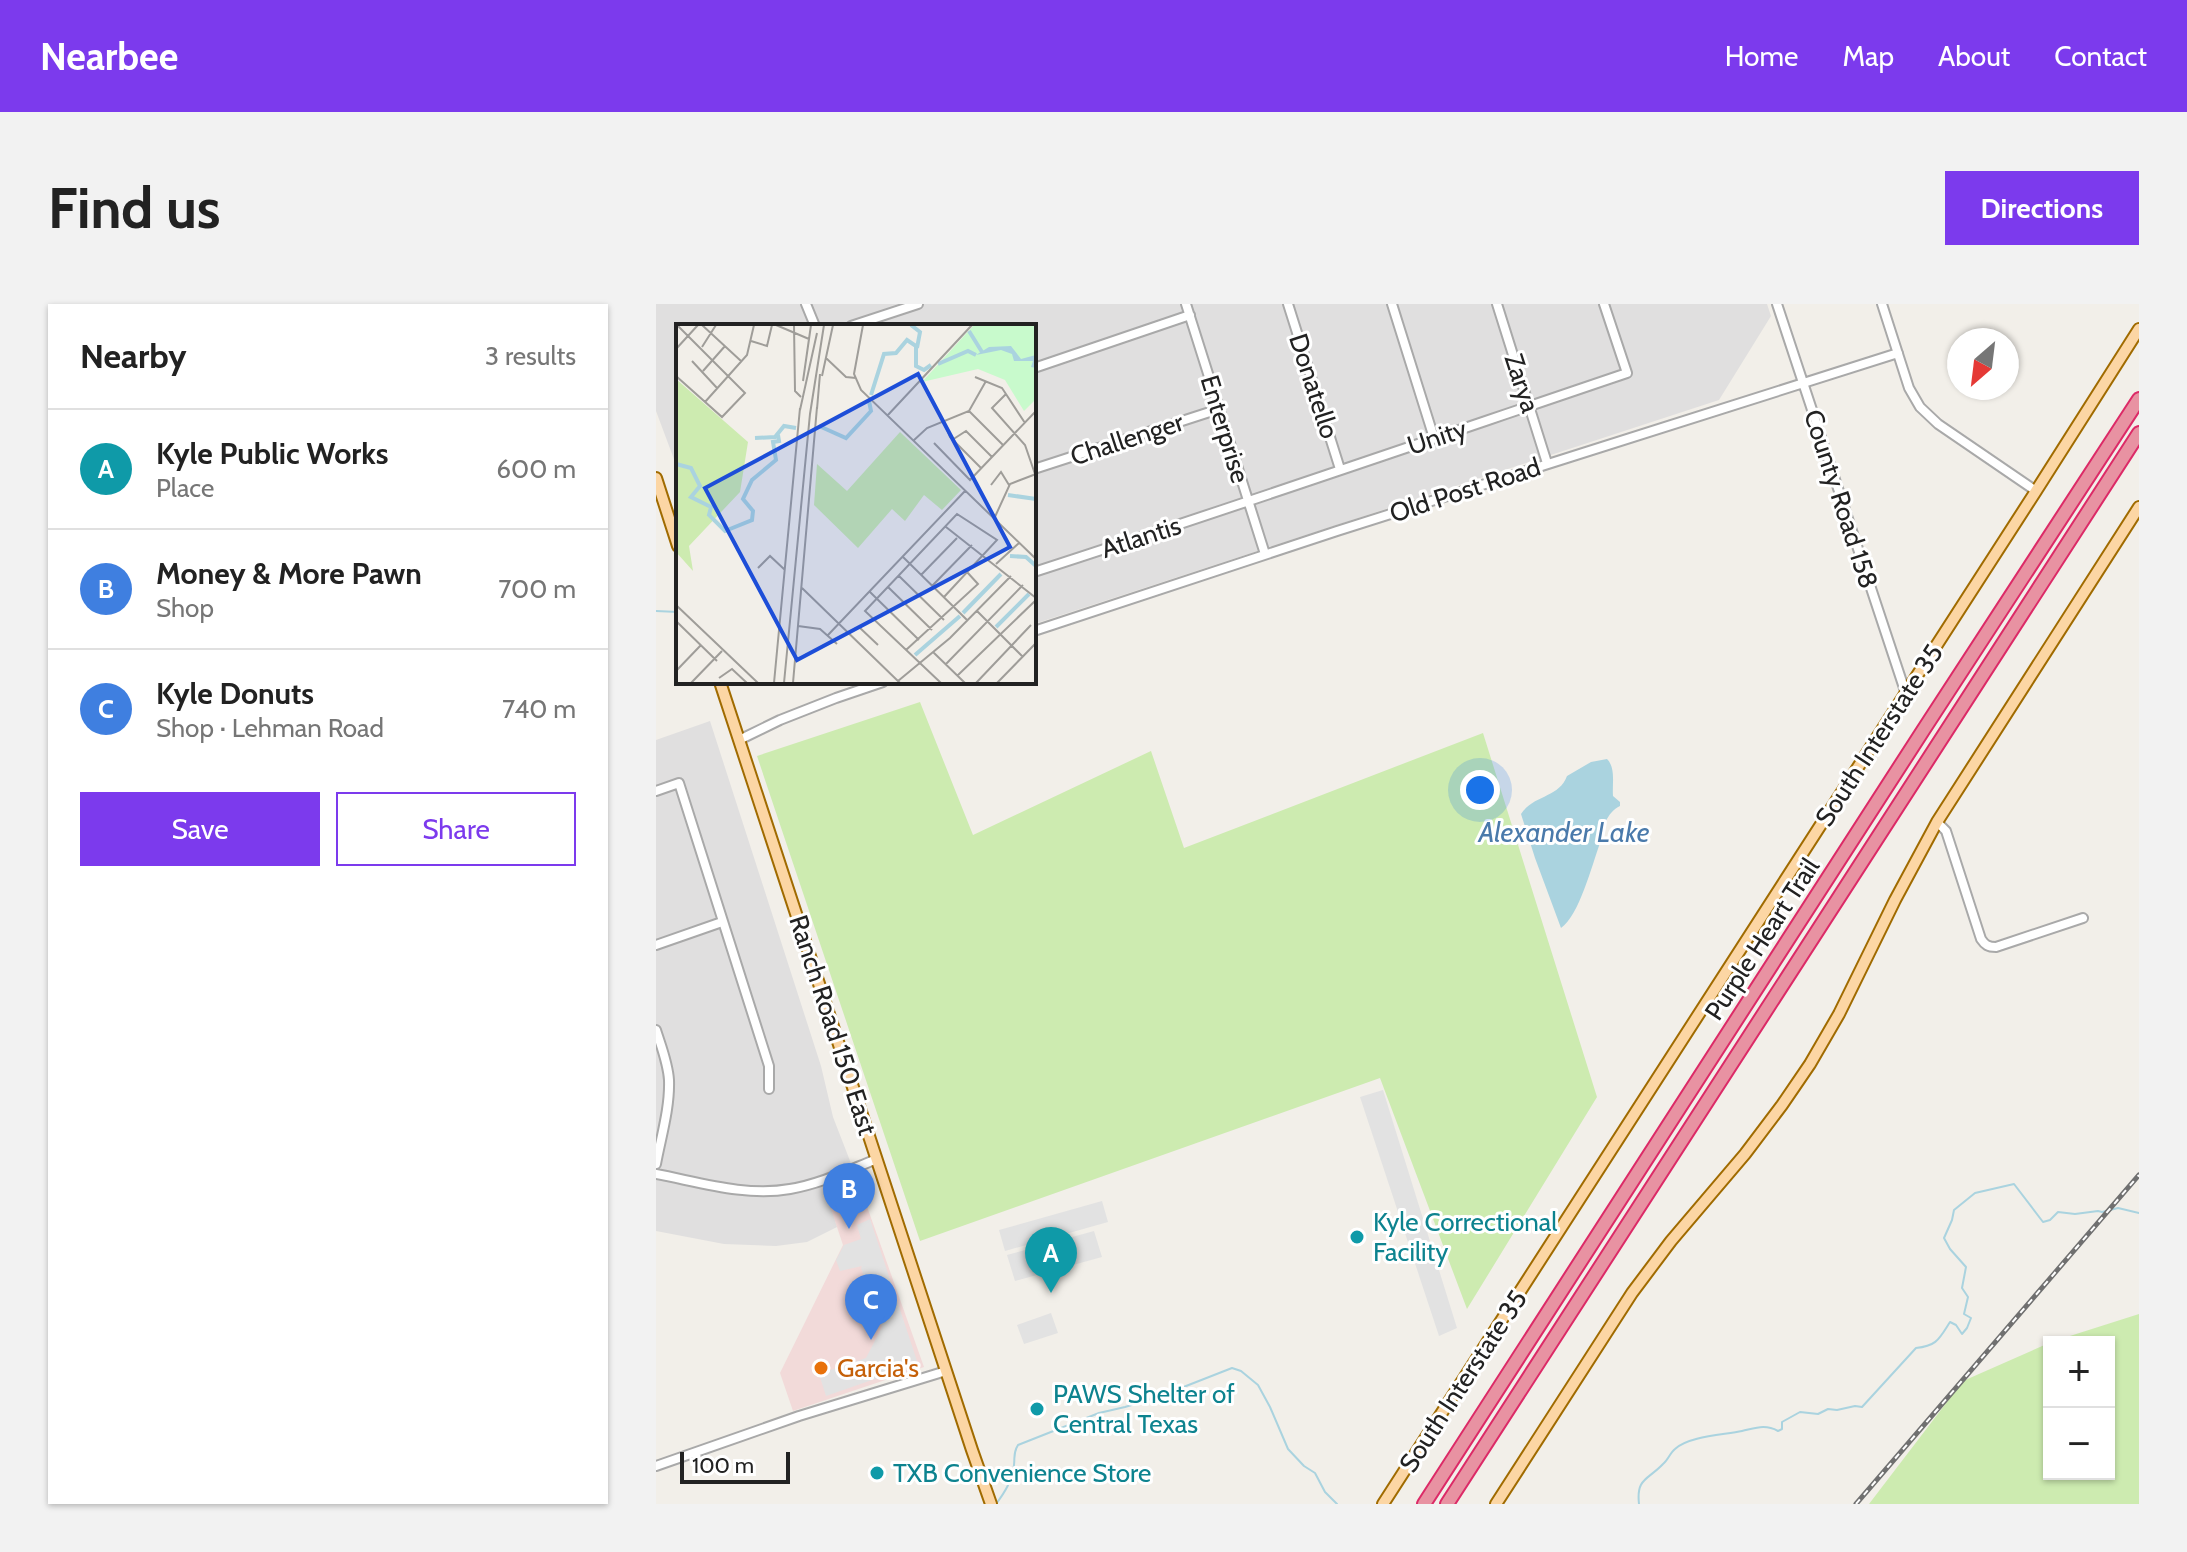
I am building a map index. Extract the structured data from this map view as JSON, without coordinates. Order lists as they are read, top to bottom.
{
  "streets": {
    "highway": ["Purple Heart Trail"],
    "main road": ["South Interstate 35", "Ranch Road 150 East"],
    "street": [
      "Zarya",
      "Donatello",
      "Enterprise",
      "Unity",
      "Challenger",
      "Old Post Road",
      "County Road 158",
      "Atlantis"
    ]
  },
  "crossings": [
    ["Zarya", "Unity"],
    ["Zarya", "Old Post Road"],
    ["Donatello", "Unity"],
    ["Enterprise", "Unity"],
    ["Enterprise", "Challenger"],
    ["Enterprise", "Old Post Road"],
    ["Enterprise", "Atlantis"],
    ["Unity", "Atlantis"],
    ["Old Post Road", "County Road 158"],
    ["County Road 158", "South Interstate 35"]
  ],
  "water": ["Alexander Lake"],
  "places": [
    "Kyle Correctional Facility",
    "Garcia's",
    "PAWS Shelter of Central Texas",
    "TXB Convenience Store"
  ],
  "scale_bar": "100 m",
  "north": "bottom left",
  "page": {
    "header": "Nearbee",
    "nav": [
      "Home",
      "Map",
      "About",
      "Contact"
    ],
    "buttons": [
      "Directions",
      ["Save", "Share"]
    ],
    "title": "Find us",
    "heading": ["Nearby", "3 results"],
    "list": [
      {
        "mark": "A",
        "name": "Kyle Public Works",
        "note": "Place",
        "value": "600 m"
      },
      {
        "mark": "B",
        "name": "Money & More Pawn",
        "note": "Shop",
        "value": "700 m"
      },
      {
        "mark": "C",
        "name": "Kyle Donuts",
        "note": "Shop · Lehman Road",
        "value": "740 m"
      }
    ],
    "pins": ["B", "A", "C"],
    "map_buttons": ["+", "−"],
    "scale": "100 m"
  }
}
